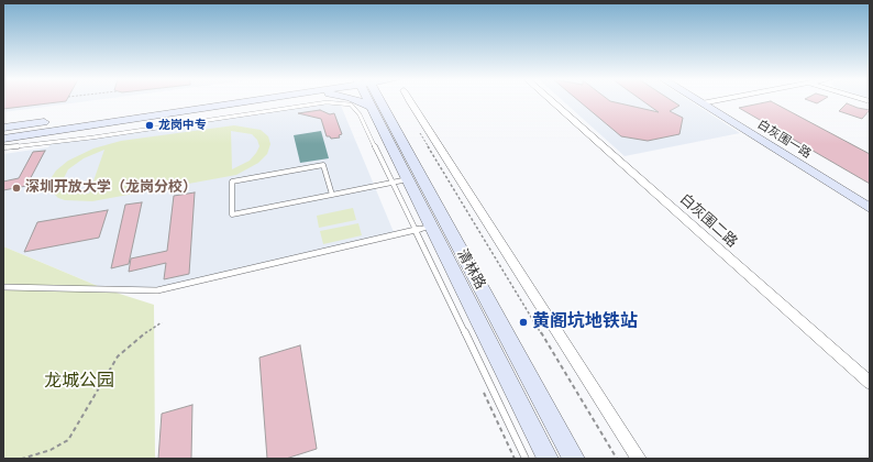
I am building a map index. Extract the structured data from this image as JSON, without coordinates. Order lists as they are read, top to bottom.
{
  "streets": {
    "main road": ["白灰围一路", "清林路"],
    "street": ["白灰围二路"]
  },
  "parks": ["龙城公园"],
  "places": ["龙岗中专", "深圳开放大学（龙岗分校）", "黄阁坑地铁站"]
}
